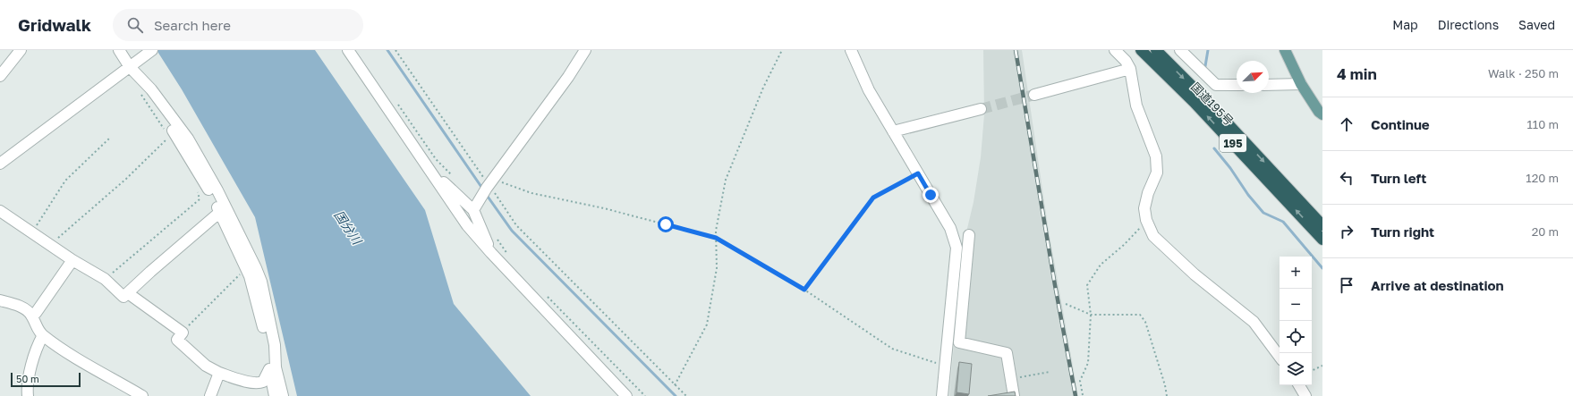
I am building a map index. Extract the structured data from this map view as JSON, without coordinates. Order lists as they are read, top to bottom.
{
  "streets": {
    "highway": ["国道195号", "195"]
  },
  "water": ["国分川"],
  "scale_bar": "50 m",
  "north": "top right",
  "page": {
    "header": "Gridwalk",
    "search": "Search here",
    "nav": ["Map", "Directions", "Saved"],
    "heading": ["4 min", "Walk · 250 m"],
    "list": [
      ["Continue", "110 m"],
      ["Turn left", "120 m"],
      ["Turn right", "20 m"],
      "Arrive at destination"
    ],
    "map_buttons": ["+", "−"],
    "scale": "50 m"
  }
}
